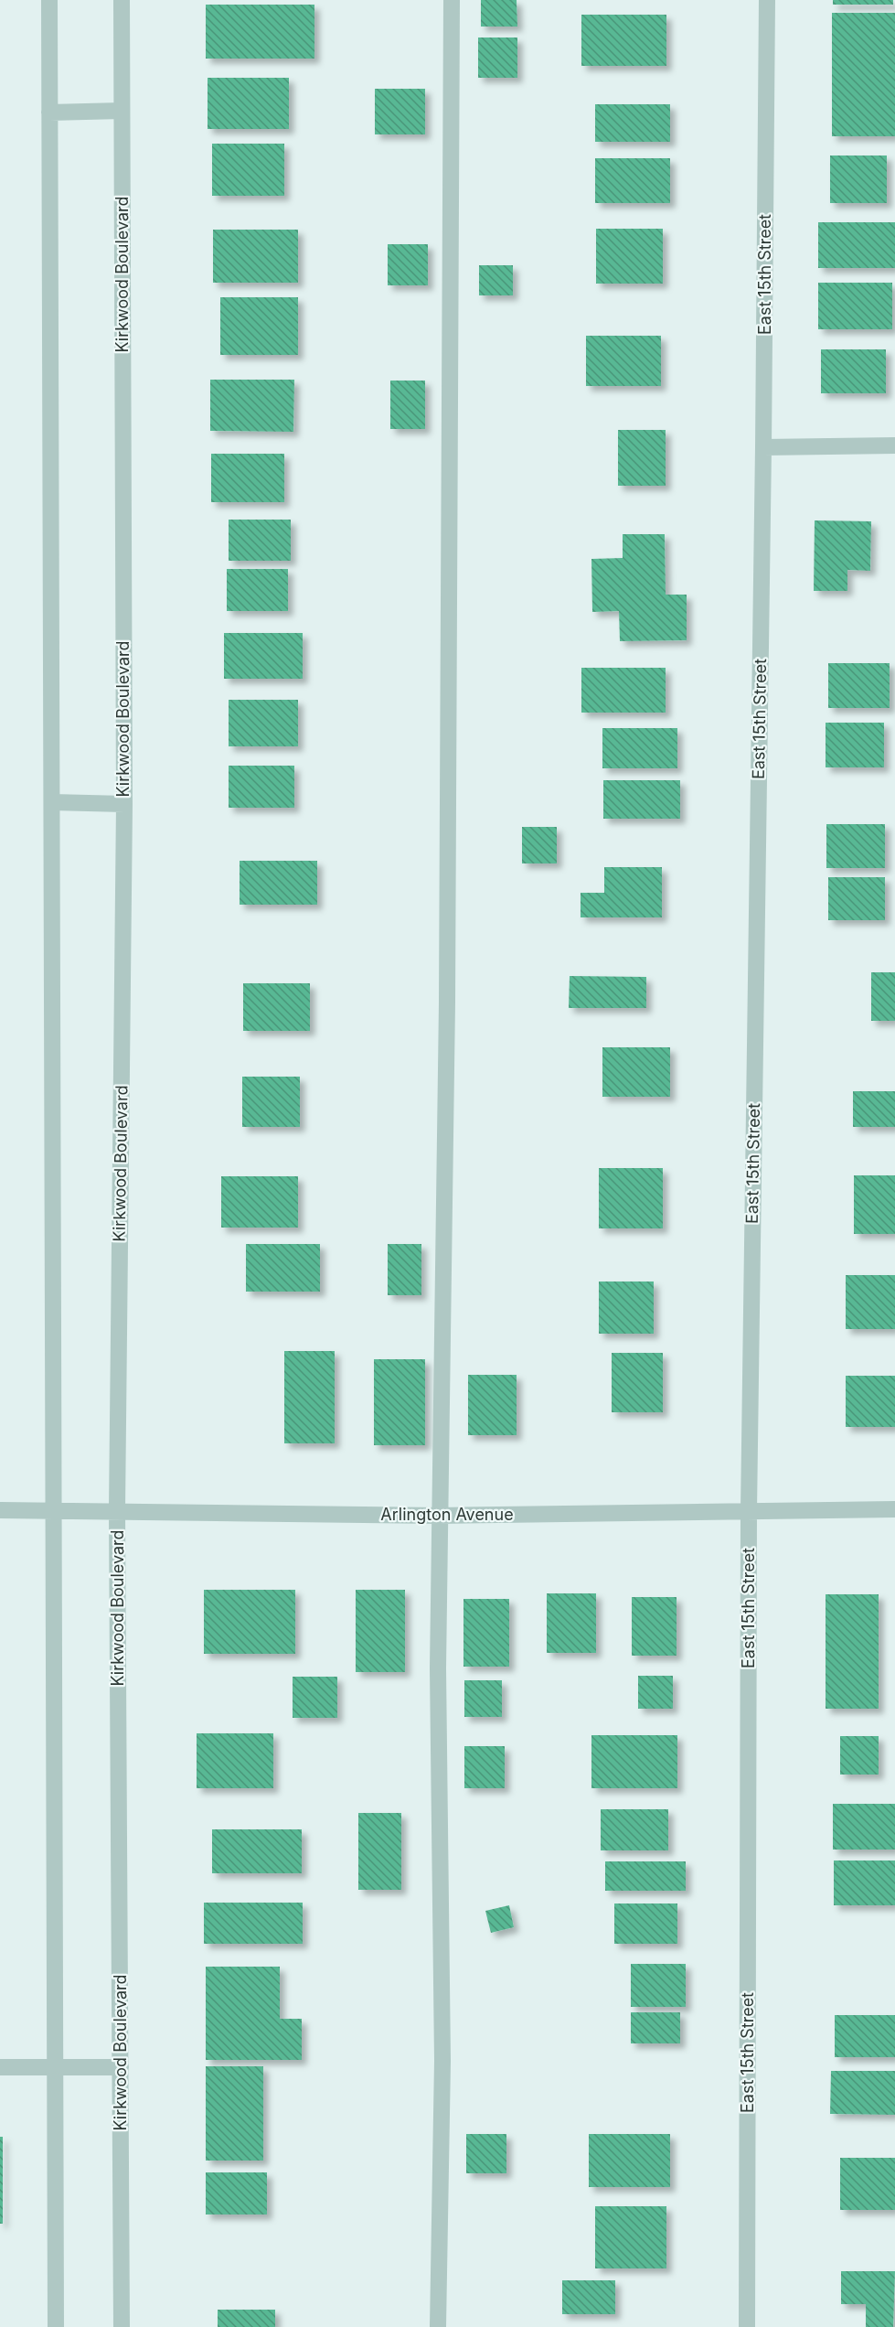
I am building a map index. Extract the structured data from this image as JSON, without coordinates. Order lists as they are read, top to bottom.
{
  "streets": {
    "street": ["Kirkwood Boulevard", "East 15th Street", "Arlington Avenue"]
  },
  "crossings": [
    ["Kirkwood Boulevard", "Arlington Avenue"],
    ["East 15th Street", "Arlington Avenue"]
  ]
}
